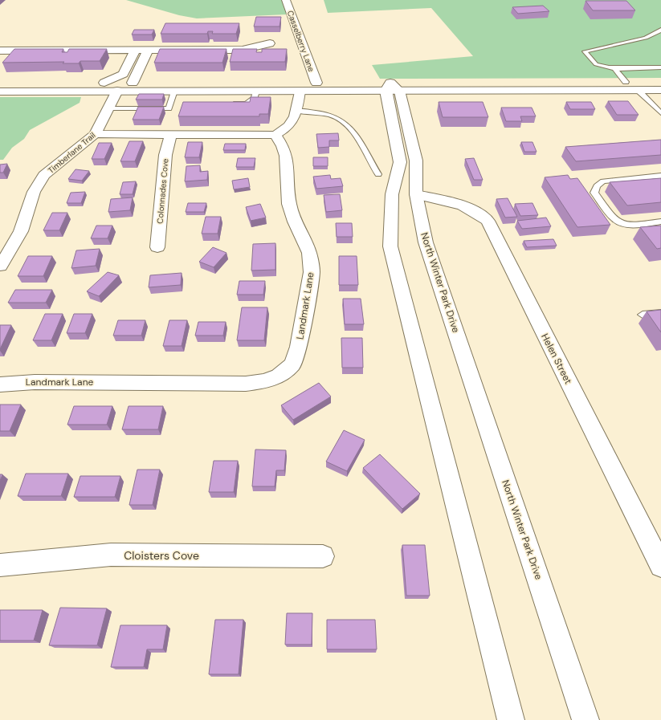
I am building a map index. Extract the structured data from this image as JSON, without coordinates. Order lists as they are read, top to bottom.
{
  "streets": {
    "street": [
      "Casselberry Lane",
      "Timberlane Trail",
      "Colonnades Cove",
      "North Winter Park Drive",
      "Landmark Lane",
      "Helen Street",
      "Cloisters Cove"
    ]
  },
  "crossings": [
    ["North Winter Park Drive", "Helen Street"]
  ]
}
